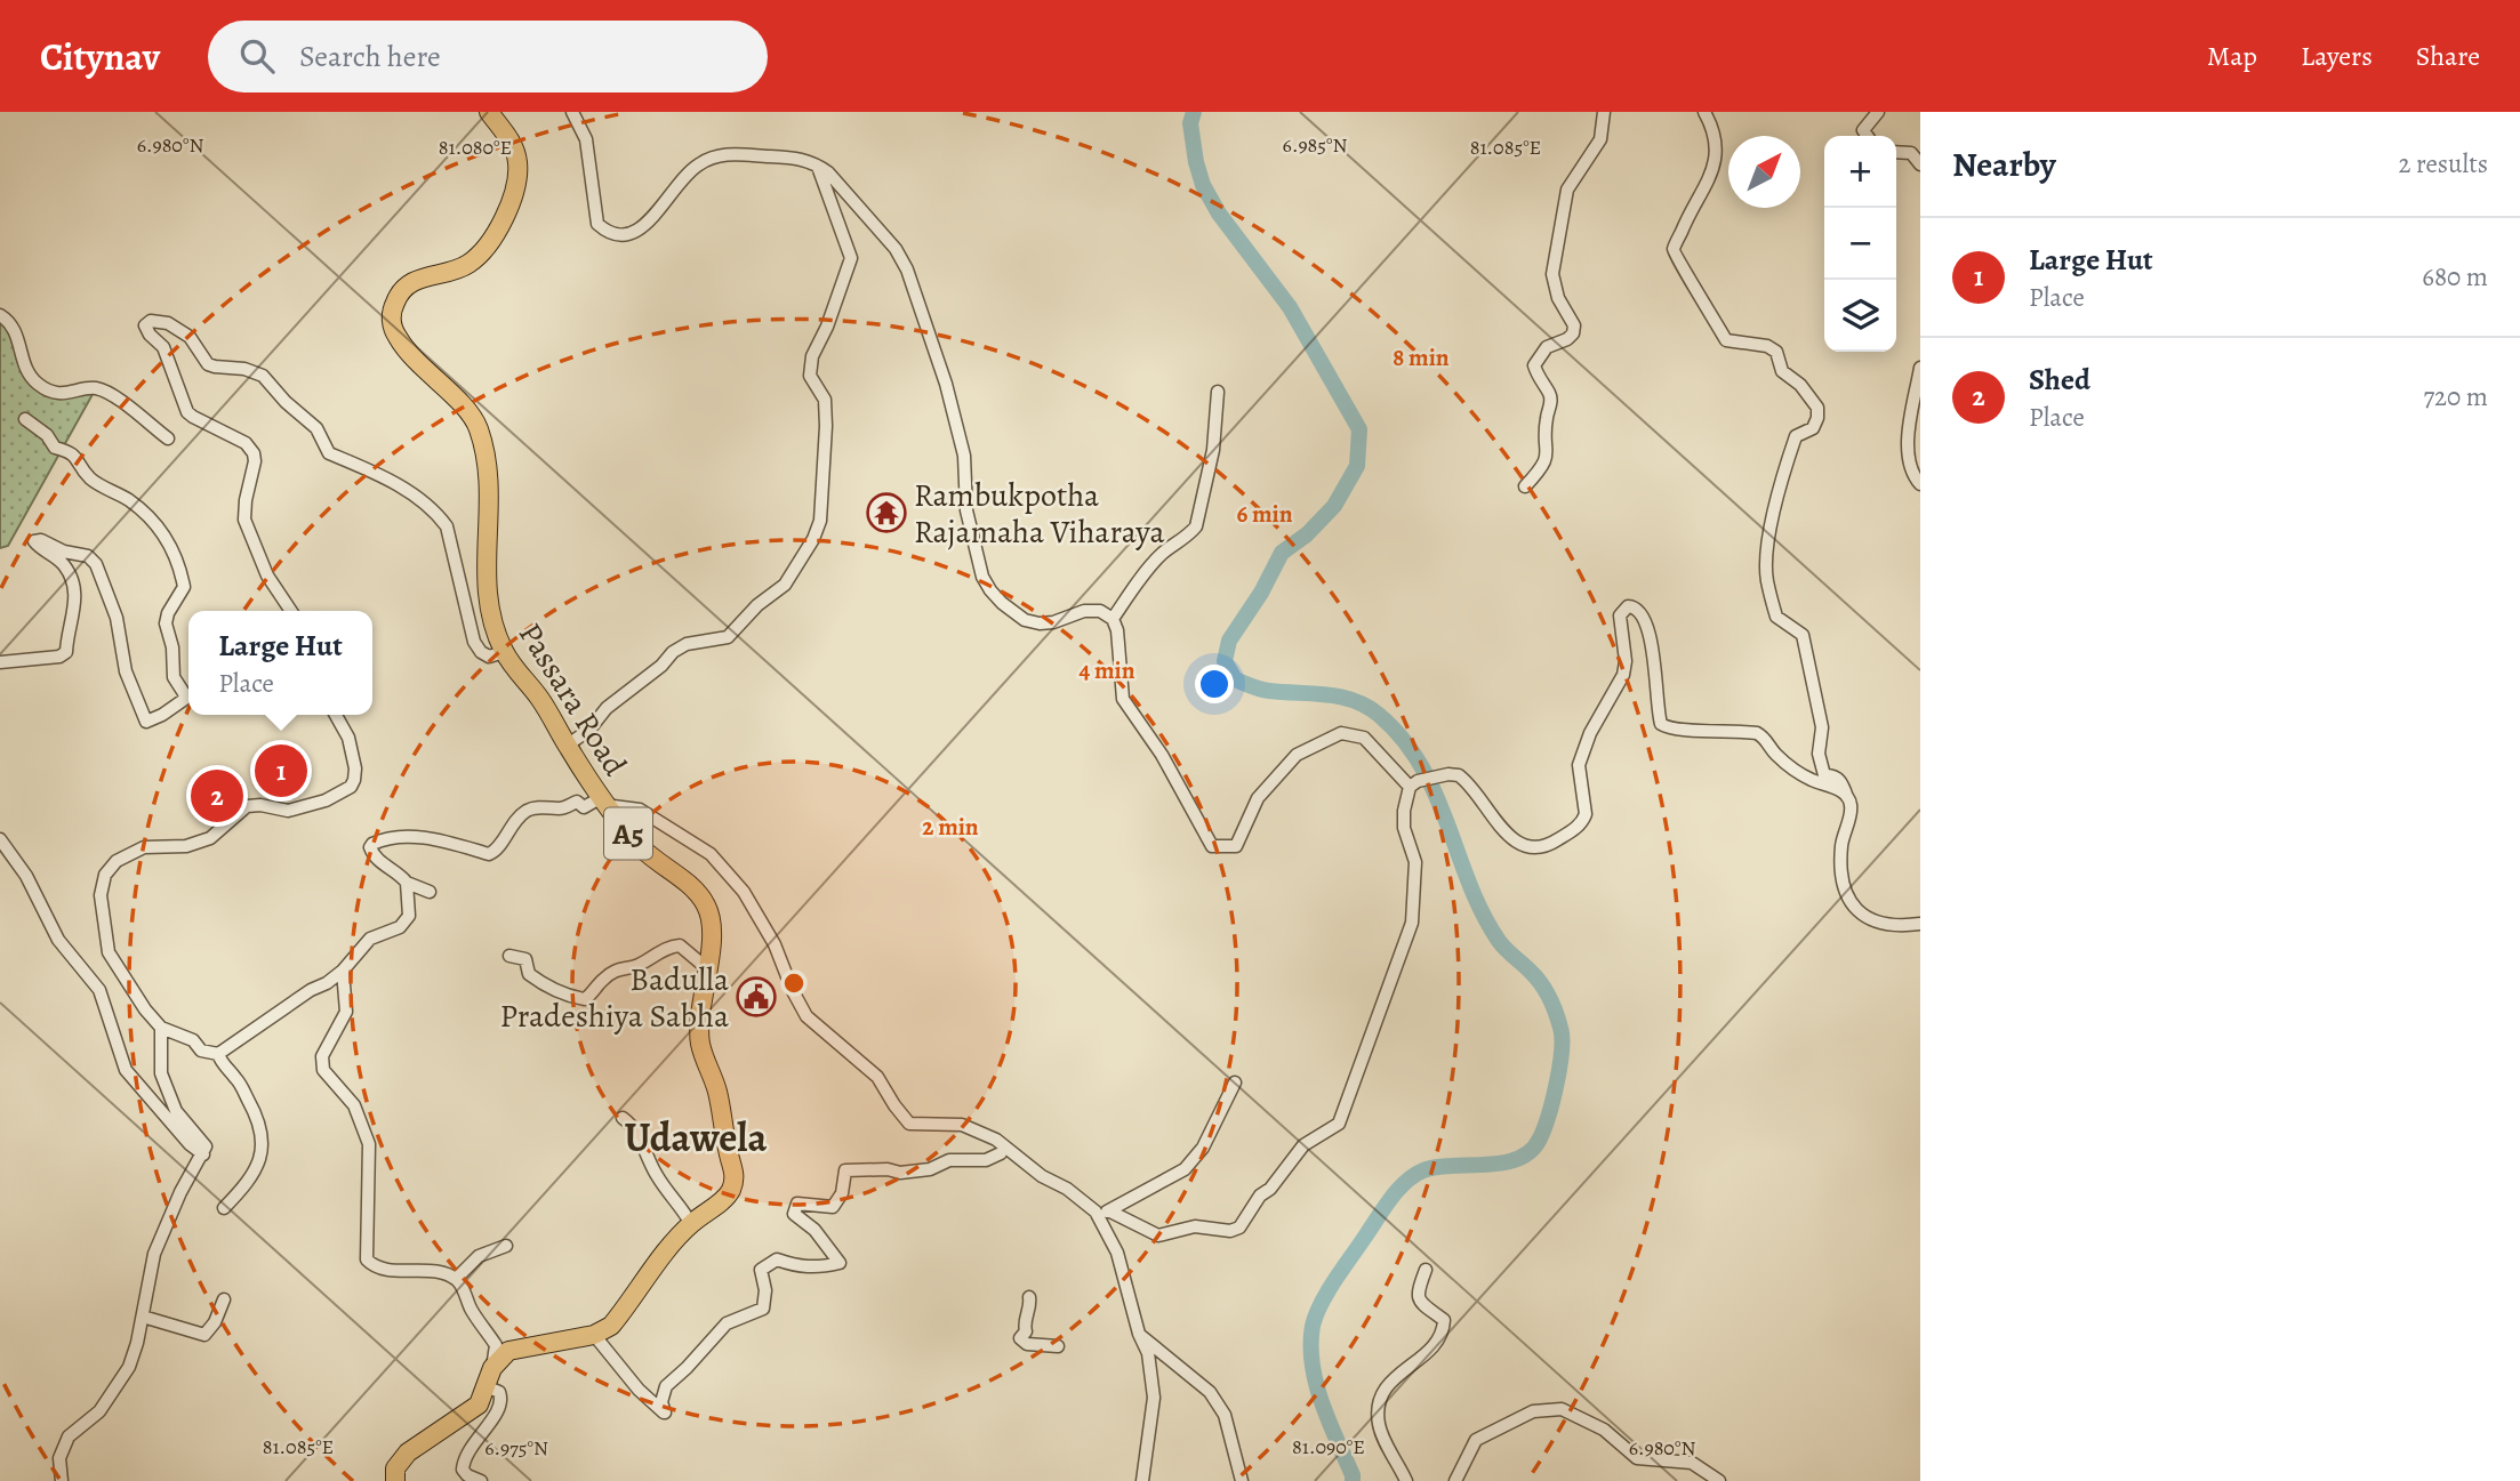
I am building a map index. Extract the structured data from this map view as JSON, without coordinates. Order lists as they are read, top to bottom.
{
  "streets": {
    "highway": ["Passara Road", "A5"]
  },
  "districts": ["Udawela"],
  "places": {
    "temple": ["Rambukpotha Rajamaha Viharaya"],
    "public building": ["Badulla Pradeshiya Sabha"]
  },
  "north": "top right",
  "page": {
    "header": "Citynav",
    "search": "Search here",
    "nav": ["Map", "Layers", "Share"],
    "heading": ["Nearby", "2 results"],
    "map_buttons": ["+", "−"],
    "list": [
      {
        "mark": "1",
        "name": "Large Hut",
        "note": "Place",
        "value": "680 m"
      },
      {
        "mark": "2",
        "name": "Shed",
        "note": "Place",
        "value": "720 m"
      }
    ],
    "popup": ["Large Hut", "Place"],
    "pins": ["1", "2"]
  },
  "coordinates": [
    "6.980°N",
    "6.985°N",
    "81.080°E",
    "81.085°E",
    "81.090°E",
    "6.975°N"
  ],
  "rings": [
    "8 min",
    "6 min",
    "4 min",
    "2 min"
  ]
}
